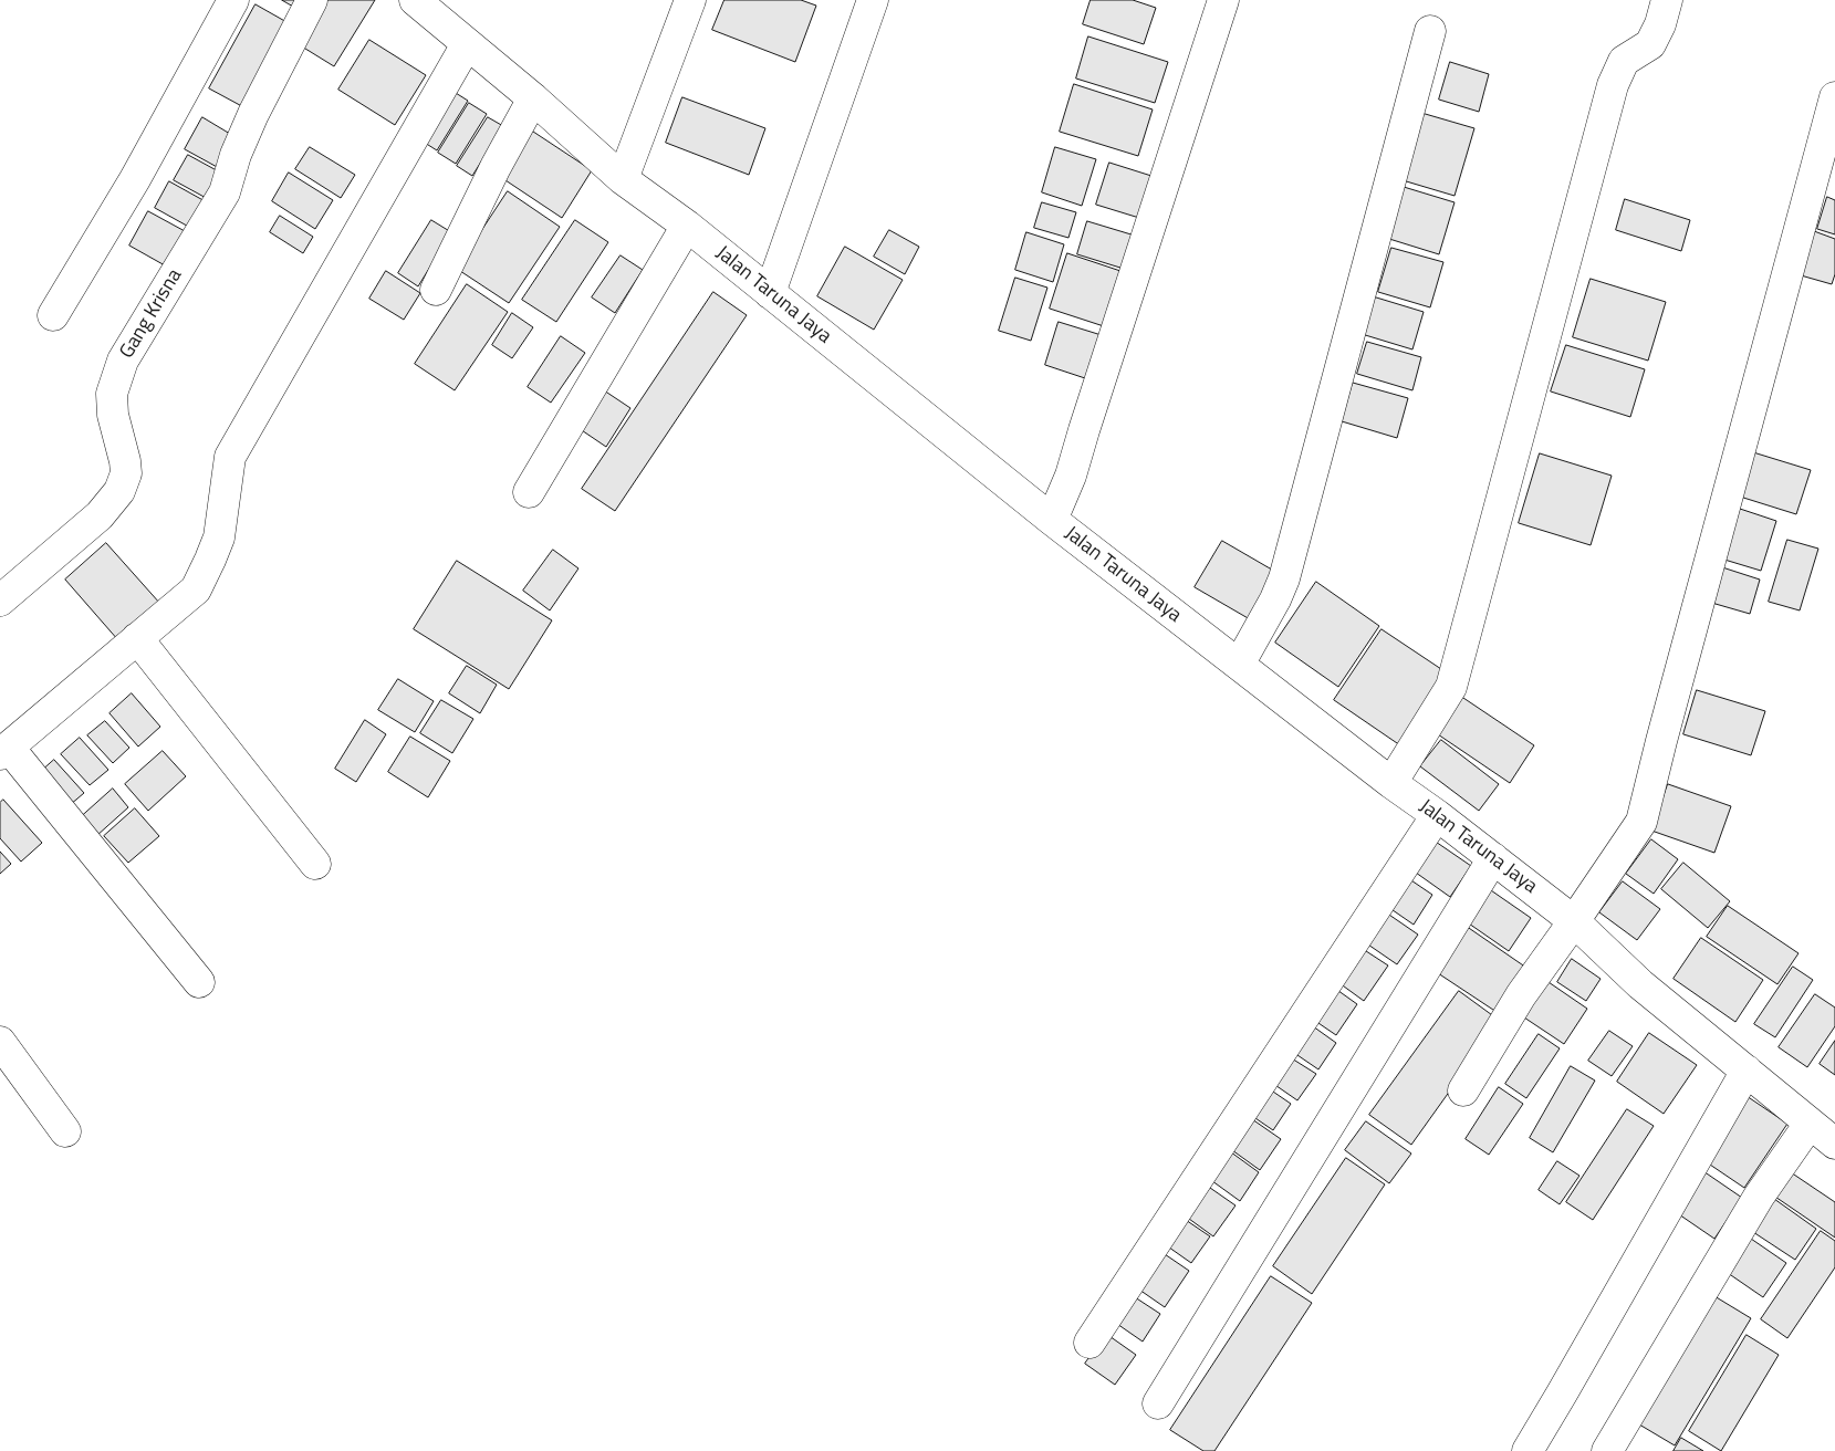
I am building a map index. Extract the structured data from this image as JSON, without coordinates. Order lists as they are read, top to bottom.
{
  "streets": {
    "street": ["Jalan Taruna Jaya", "Gang Krisna"]
  }
}
